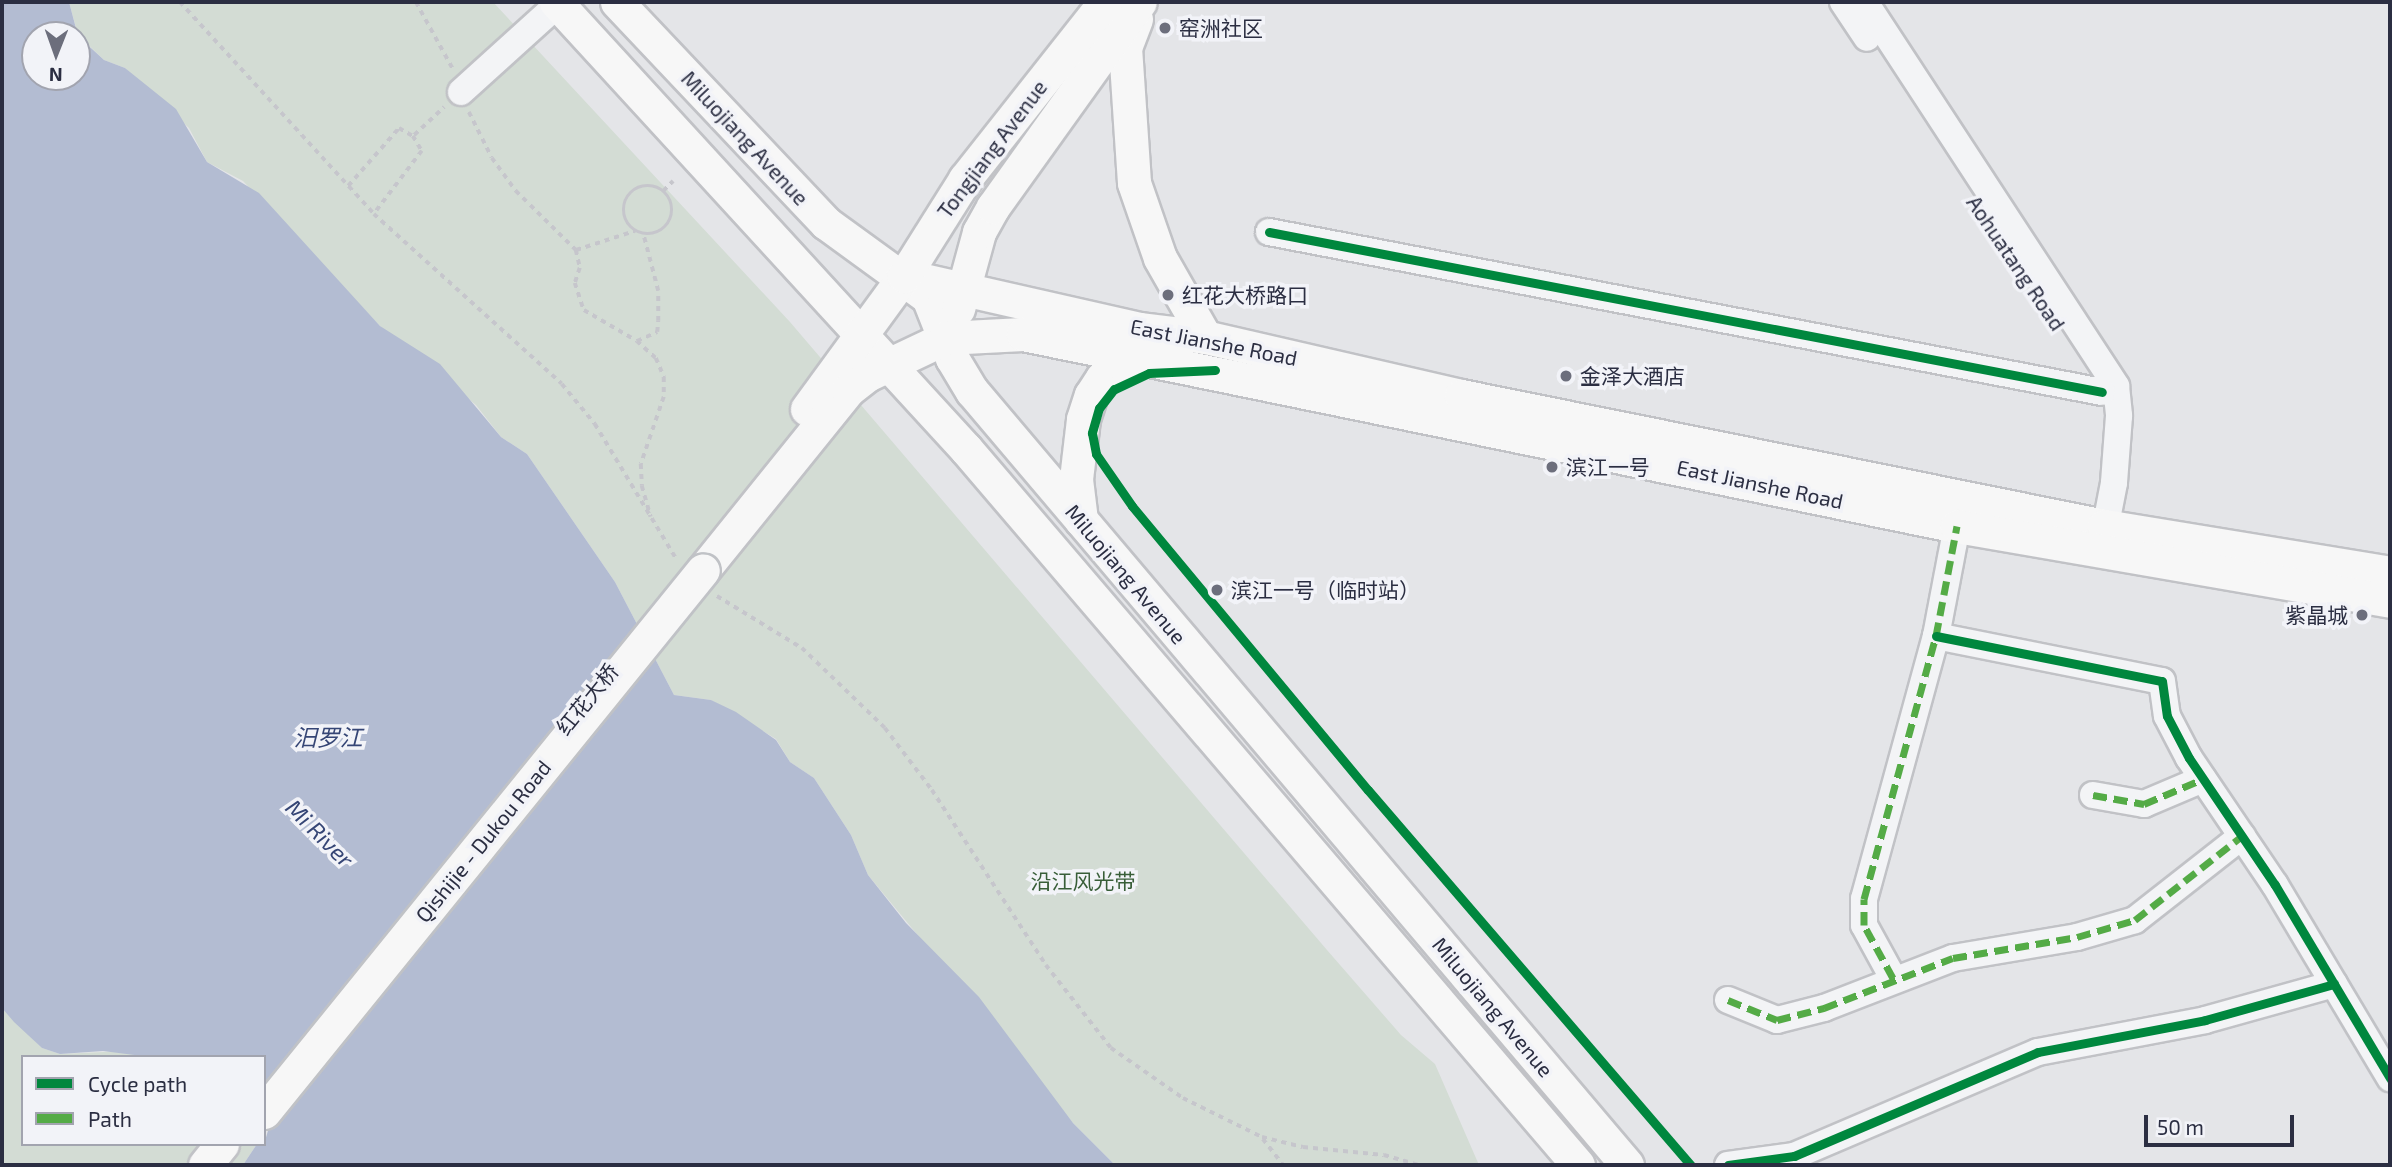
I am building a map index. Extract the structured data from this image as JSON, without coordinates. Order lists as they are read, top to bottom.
{
  "streets": {
    "main road": [
      "Miluojiang Avenue",
      "Tongjiang Avenue",
      "East Jianshe Road",
      "红花大桥",
      "Qishijie - Dukou Road"
    ],
    "street": ["Aohuatang Road"]
  },
  "crossings": [
    ["Miluojiang Avenue", "Tongjiang Avenue"],
    ["Miluojiang Avenue", "East Jianshe Road"],
    ["Tongjiang Avenue", "East Jianshe Road"],
    ["Tongjiang Avenue", "红花大桥"],
    ["Tongjiang Avenue", "Qishijie - Dukou Road"],
    ["East Jianshe Road", "红花大桥"],
    ["East Jianshe Road", "Qishijie - Dukou Road"],
    ["红花大桥", "Qishijie - Dukou Road"]
  ],
  "water": ["汨罗江", "Mi River"],
  "parks": ["沿江风光带"],
  "places": [
    "窑洲社区",
    "红花大桥路口",
    "金泽大酒店",
    "滨江一号",
    "滨江一号（临时站）",
    "紫晶城"
  ],
  "legend": ["Cycle path", "Path"],
  "scale_bar": "50 m",
  "north": "bottom"
}
